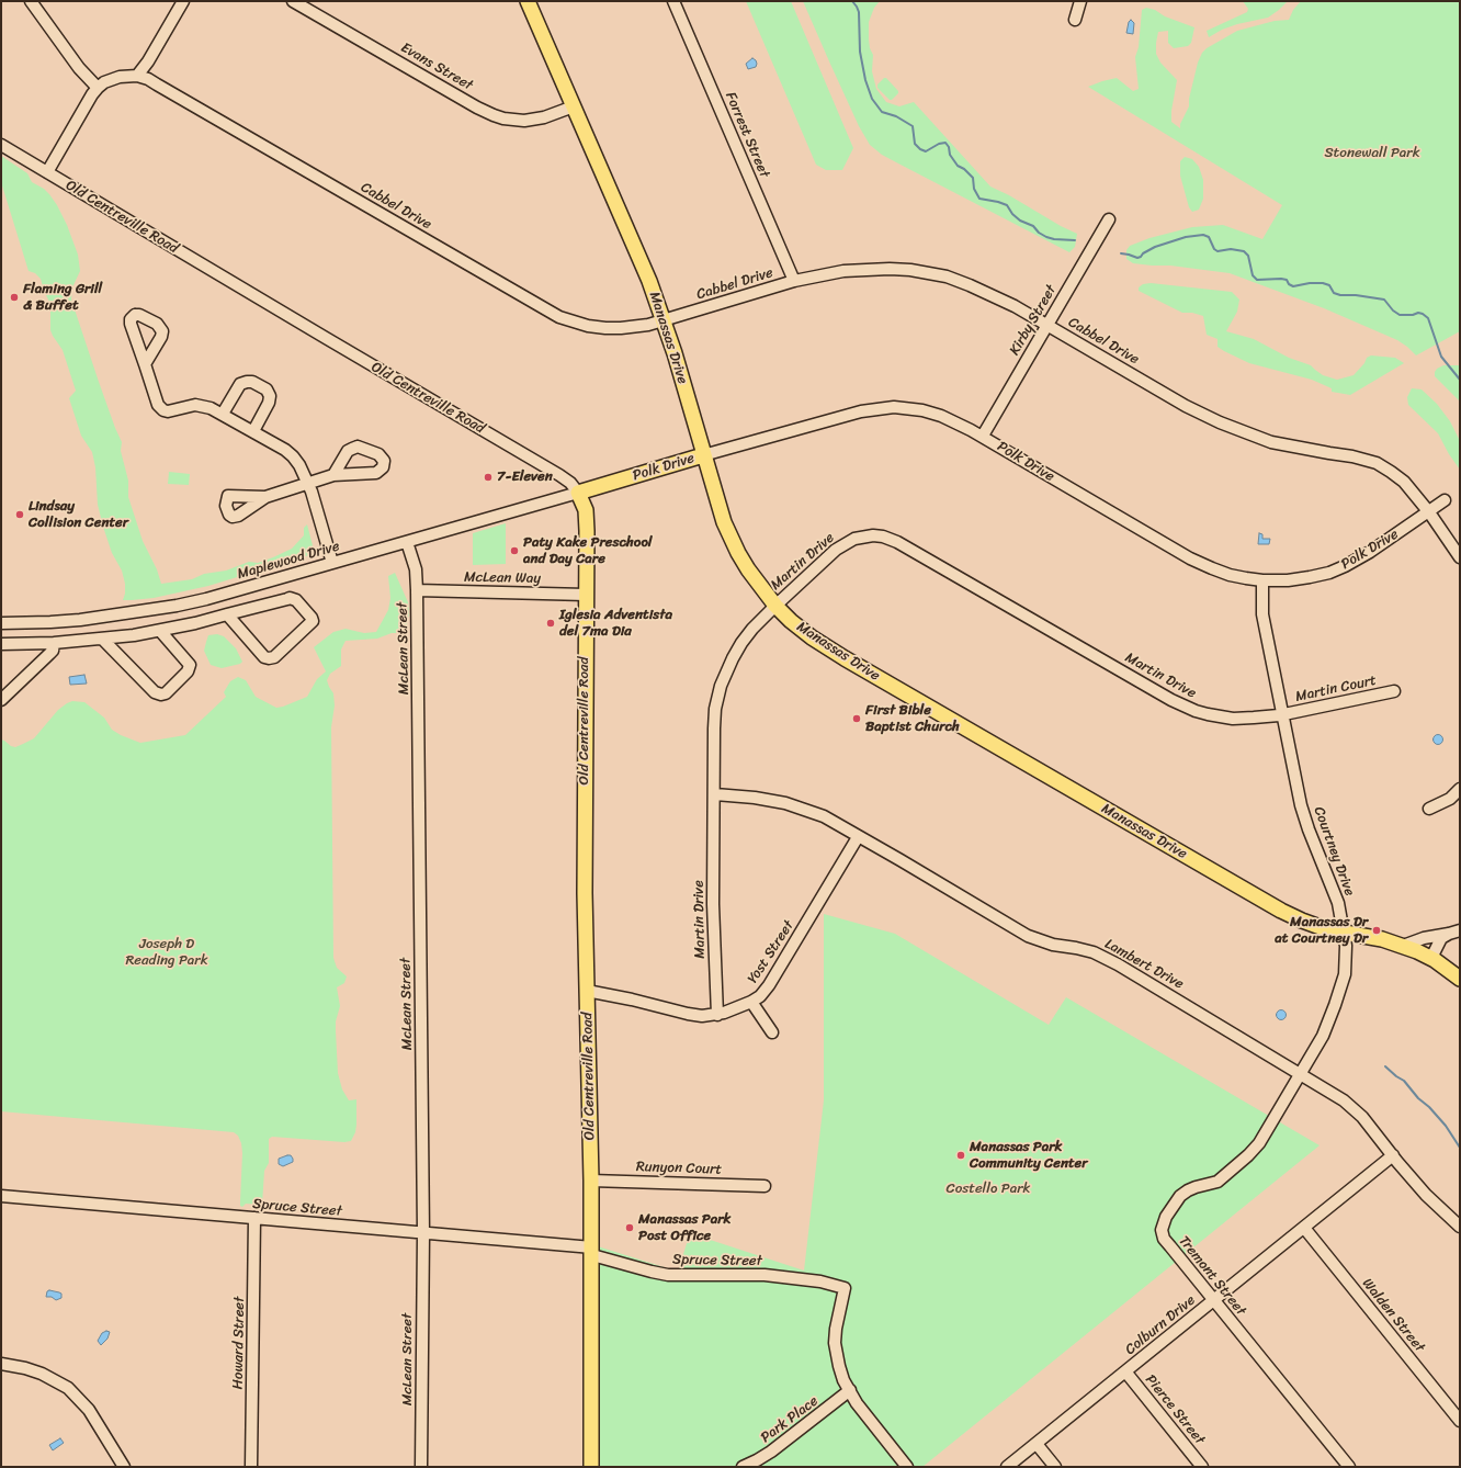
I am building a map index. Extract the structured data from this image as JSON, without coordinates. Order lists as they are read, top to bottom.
{
  "streets": {
    "main road": ["Old Centreville Road", "Manassas Drive", "Polk Drive"],
    "street": [
      "Evans Street",
      "Forrest Street",
      "Cabbel Drive",
      "Kirby Street",
      "Maplewood Drive",
      "Martin Drive",
      "McLean Way",
      "McLean Street",
      "Martin Court",
      "Courtney Drive",
      "Yost Street",
      "Lambert Drive",
      "Runyon Court",
      "Spruce Street",
      "Tremont Street",
      "Walden Street",
      "Colburn Drive",
      "Howard Street",
      "Pierce Street",
      "Park Place"
    ]
  },
  "crossings": [
    ["Evans Street", "Manassas Drive"],
    ["Forrest Street", "Cabbel Drive"],
    ["Cabbel Drive", "Kirby Street"],
    ["Cabbel Drive", "Manassas Drive"],
    ["Cabbel Drive", "Polk Drive"],
    ["Old Centreville Road", "Polk Drive"],
    ["Old Centreville Road", "Maplewood Drive"],
    ["Old Centreville Road", "McLean Way"],
    ["Old Centreville Road", "Yost Street"],
    ["Old Centreville Road", "Runyon Court"],
    ["Old Centreville Road", "Spruce Street"],
    ["Kirby Street", "Polk Drive"],
    ["Manassas Drive", "Polk Drive"],
    ["Manassas Drive", "Martin Drive"],
    ["Manassas Drive", "Courtney Drive"],
    ["Polk Drive", "Maplewood Drive"],
    ["Polk Drive", "Courtney Drive"],
    ["Maplewood Drive", "McLean Street"],
    ["Martin Drive", "Martin Court"],
    ["Martin Drive", "Courtney Drive"],
    ["Martin Drive", "Yost Street"],
    ["Martin Drive", "Lambert Drive"],
    ["McLean Way", "McLean Street"],
    ["McLean Street", "Spruce Street"],
    ["Martin Court", "Courtney Drive"],
    ["Courtney Drive", "Lambert Drive"],
    ["Courtney Drive", "Tremont Street"],
    ["Yost Street", "Lambert Drive"],
    ["Lambert Drive", "Tremont Street"],
    ["Lambert Drive", "Colburn Drive"],
    ["Spruce Street", "Howard Street"],
    ["Spruce Street", "Park Place"],
    ["Tremont Street", "Colburn Drive"],
    ["Walden Street", "Colburn Drive"],
    ["Colburn Drive", "Pierce Street"]
  ],
  "parks": ["Stonewall Park", "Joseph D Reading Park", "Costello Park"],
  "places": [
    "Flaming Grill & Buffet",
    "7-Eleven",
    "Lindsay Collision Center",
    "Paty Kake Preschool and Day Care",
    "Iglesia Adventista del 7ma Dia",
    "First Bible Baptist Church",
    "Manassas Dr at Courtney Dr",
    "Manassas Park Community Center",
    "Manassas Park Post Office"
  ]
}
